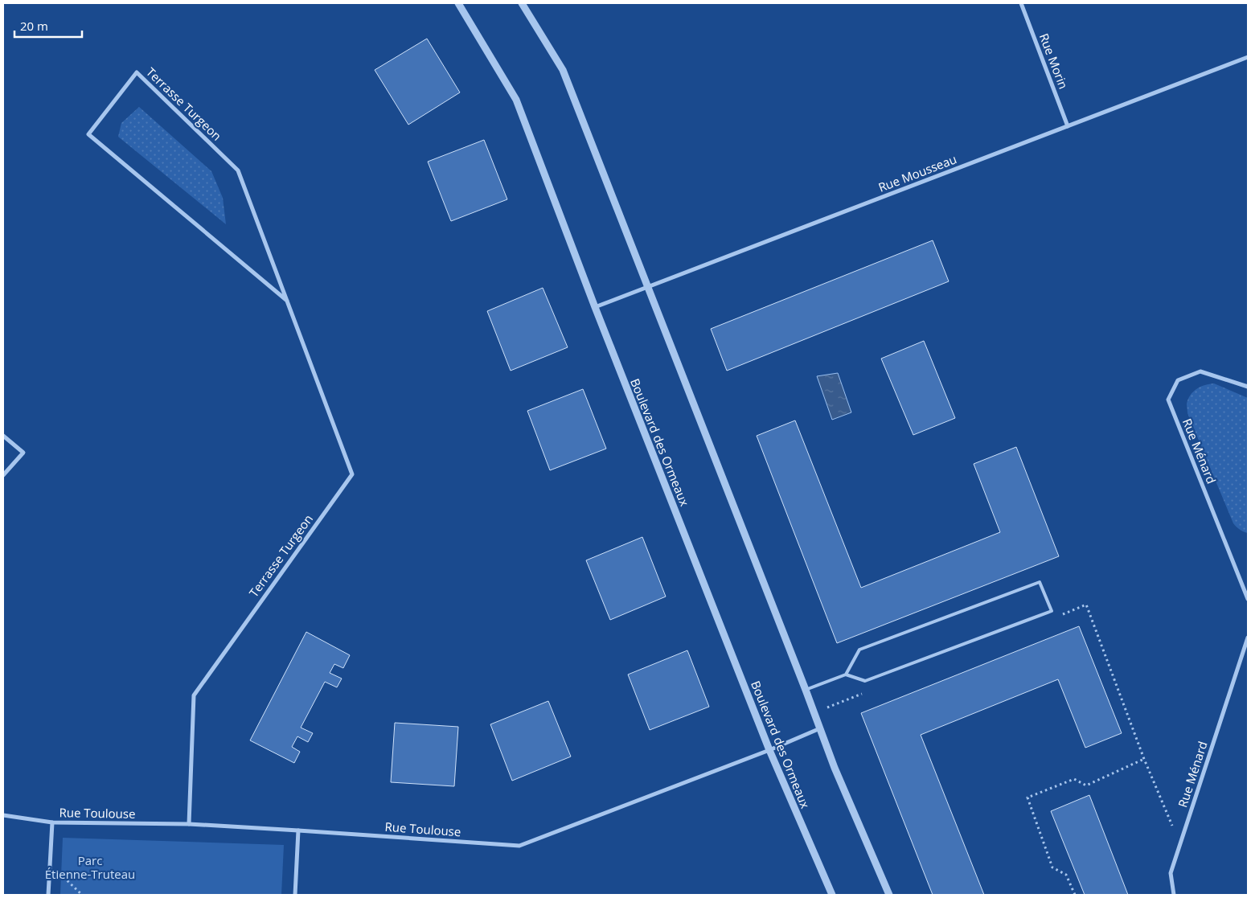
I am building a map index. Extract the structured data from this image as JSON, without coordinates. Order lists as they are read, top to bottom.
{
  "streets": {
    "street": [
      "Rue Morin",
      "Terrasse Turgeon",
      "Rue Mousseau",
      "Boulevard des Ormeaux",
      "Rue Ménard",
      "Rue Toulouse"
    ]
  },
  "crossings": [
    ["Rue Morin", "Rue Mousseau"],
    ["Terrasse Turgeon", "Rue Toulouse"],
    ["Rue Mousseau", "Boulevard des Ormeaux"],
    ["Boulevard des Ormeaux", "Rue Toulouse"]
  ],
  "parks": ["Parc Étienne-Truteau"],
  "scale_bar": "20 m"
}
